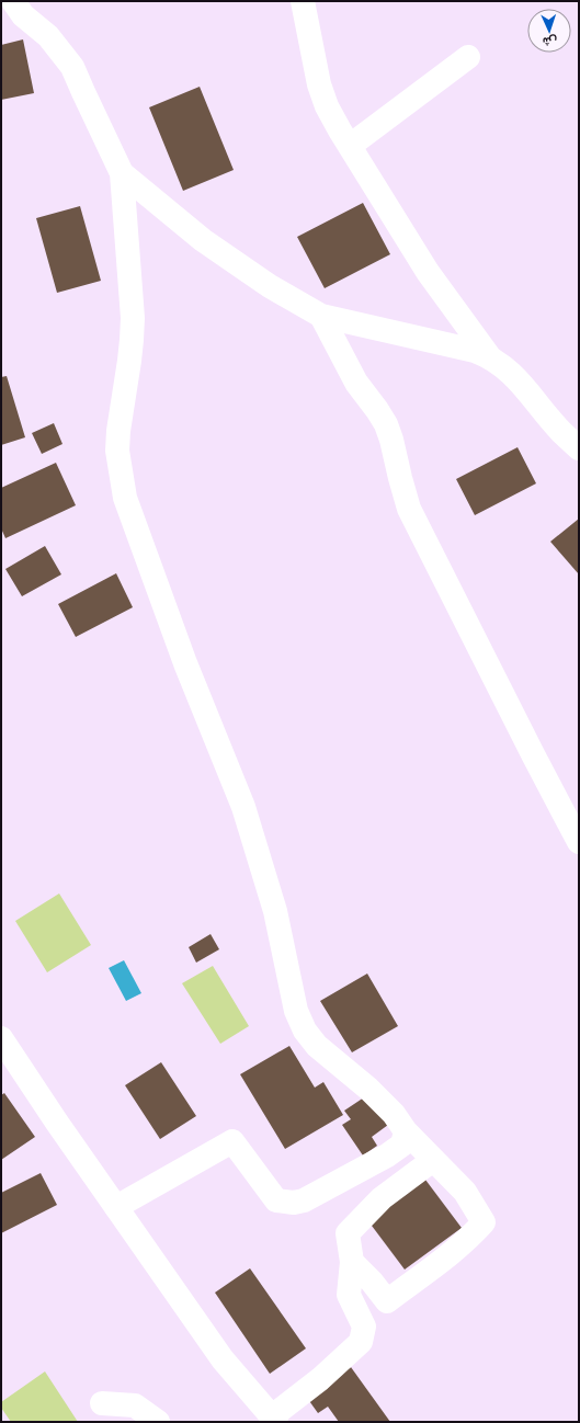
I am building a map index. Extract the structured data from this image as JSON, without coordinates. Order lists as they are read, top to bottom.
{
  "north": "bottom"
}
